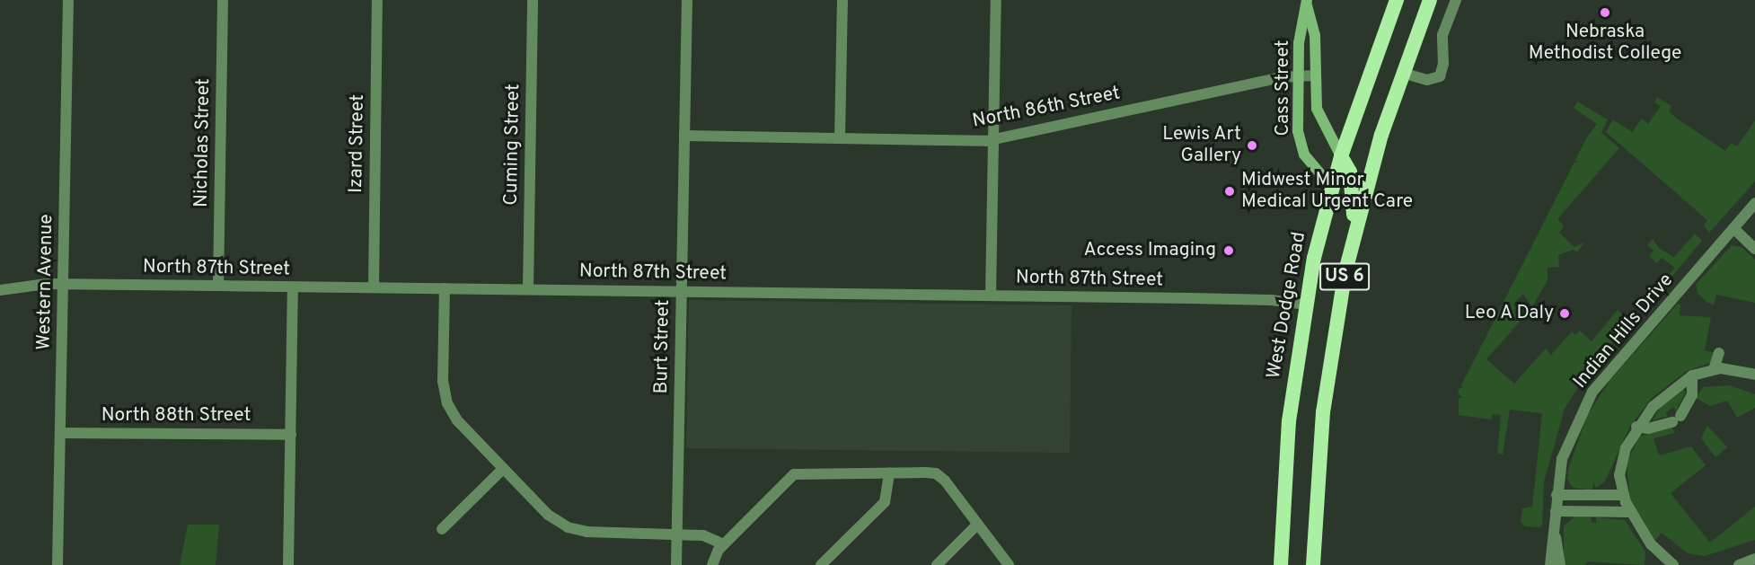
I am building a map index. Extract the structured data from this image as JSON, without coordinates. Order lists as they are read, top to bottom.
{
  "streets": {
    "highway": ["US 6", "West Dodge Road"],
    "main road": ["Cass Street"],
    "street": [
      "North 86th Street",
      "Nicholas Street",
      "Izard Street",
      "Cuming Street",
      "North 87th Street",
      "Western Avenue",
      "Indian Hills Drive",
      "Burt Street",
      "North 88th Street"
    ]
  },
  "crossings": [
    ["Cass Street", "North 86th Street"],
    ["Cass Street", "West Dodge Road"],
    ["North 86th Street", "Burt Street"],
    ["Nicholas Street", "North 87th Street"],
    ["Izard Street", "North 87th Street"],
    ["Cuming Street", "North 87th Street"],
    ["North 87th Street", "Western Avenue"],
    ["North 87th Street", "West Dodge Road"],
    ["North 87th Street", "Burt Street"],
    ["Western Avenue", "North 88th Street"]
  ],
  "places": [
    "Nebraska Methodist College",
    "Lewis Art Gallery",
    "Midwest Minor Medical Urgent Care",
    "Access Imaging",
    "Leo A Daly"
  ]
}
